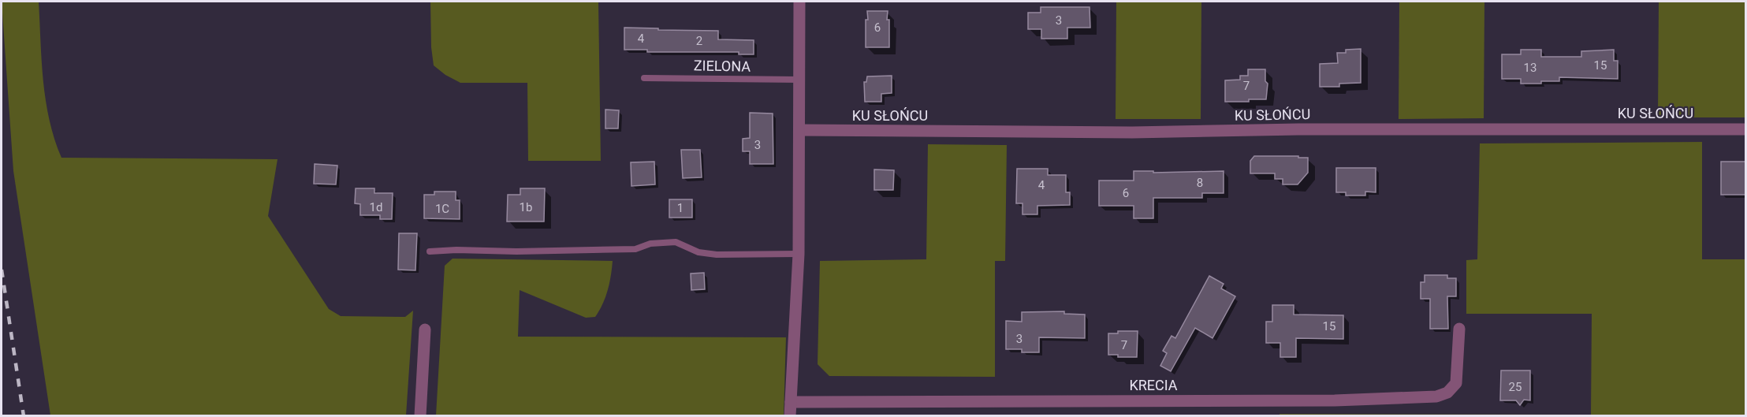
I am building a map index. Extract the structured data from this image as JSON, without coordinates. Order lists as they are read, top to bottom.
{
  "streets": {
    "street": ["KU SŁOŃCU", "KRECIA"],
    "lane": ["ZIELONA"]
  },
  "house_numbers": [
    "3",
    "6",
    "4",
    "2",
    "15",
    "13",
    "7",
    "3",
    "8",
    "4",
    "6",
    "1d",
    "1b",
    "1",
    "1C",
    "15",
    "3",
    "7",
    "25"
  ]
}
